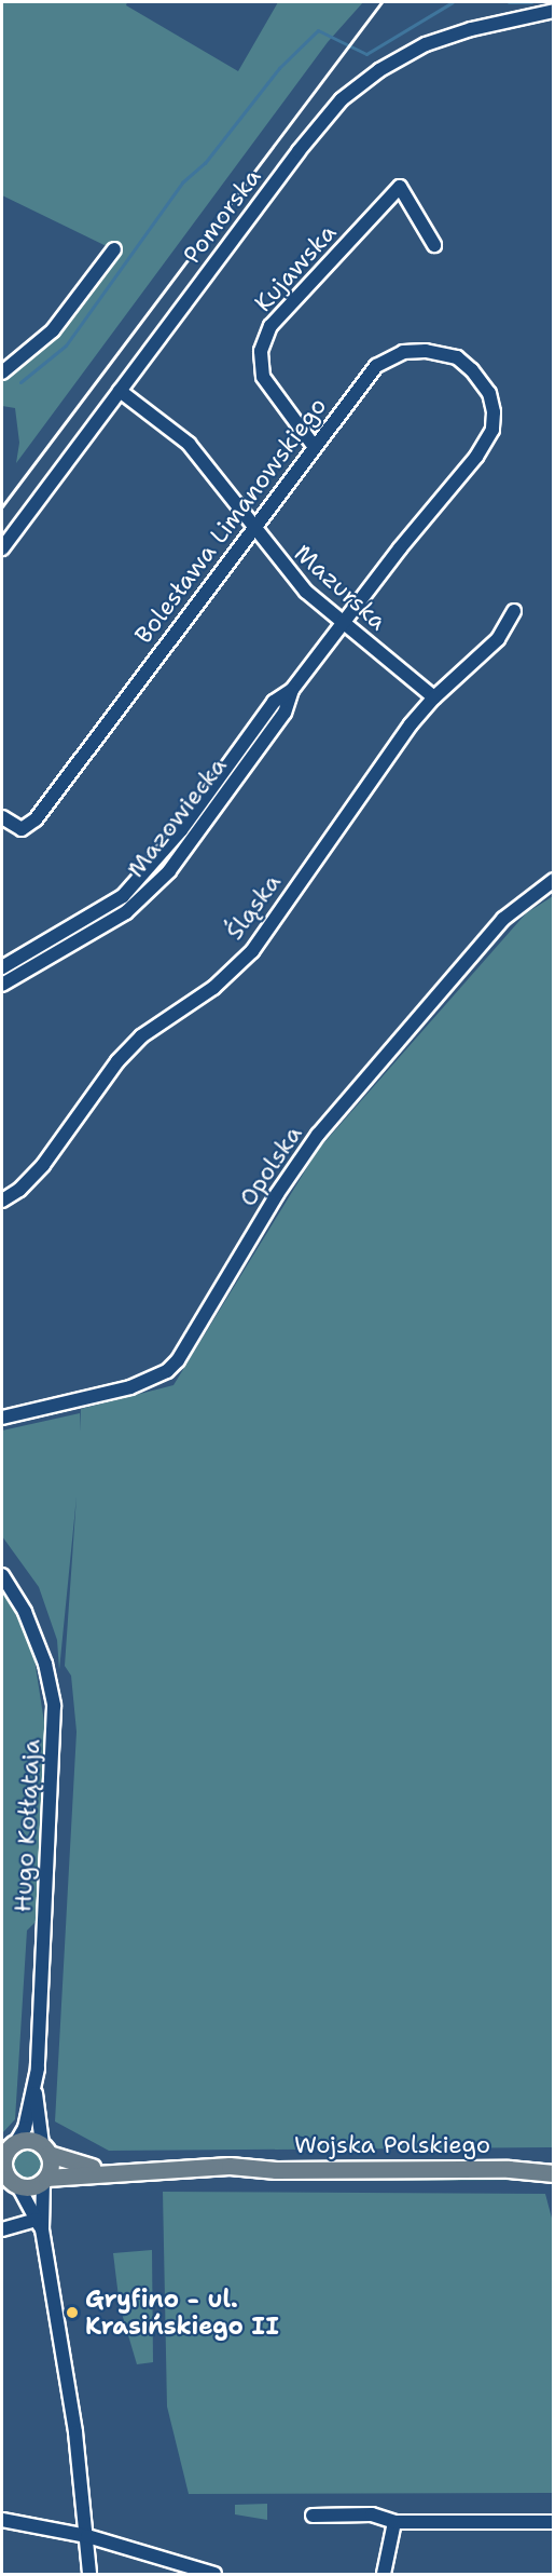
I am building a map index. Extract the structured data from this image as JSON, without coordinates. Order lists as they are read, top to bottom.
{
  "streets": {
    "main road": ["Wojska Polskiego"],
    "street": [
      "Pomorska",
      "Kujawska",
      "Bolesława Limanowskiego",
      "Mazurska",
      "Mazowiecka",
      "Śląska",
      "Opolska",
      "Hugo Kołłątaja"
    ]
  },
  "crossings": [
    ["Pomorska", "Mazurska"],
    ["Kujawska", "Bolesława Limanowskiego"],
    ["Bolesława Limanowskiego", "Mazurska"],
    ["Bolesława Limanowskiego", "Mazowiecka"],
    ["Mazurska", "Mazowiecka"],
    ["Mazurska", "Śląska"],
    ["Hugo Kołłątaja", "Wojska Polskiego"]
  ],
  "places": ["Gryfino - ul. Krasińskiego II"]
}
